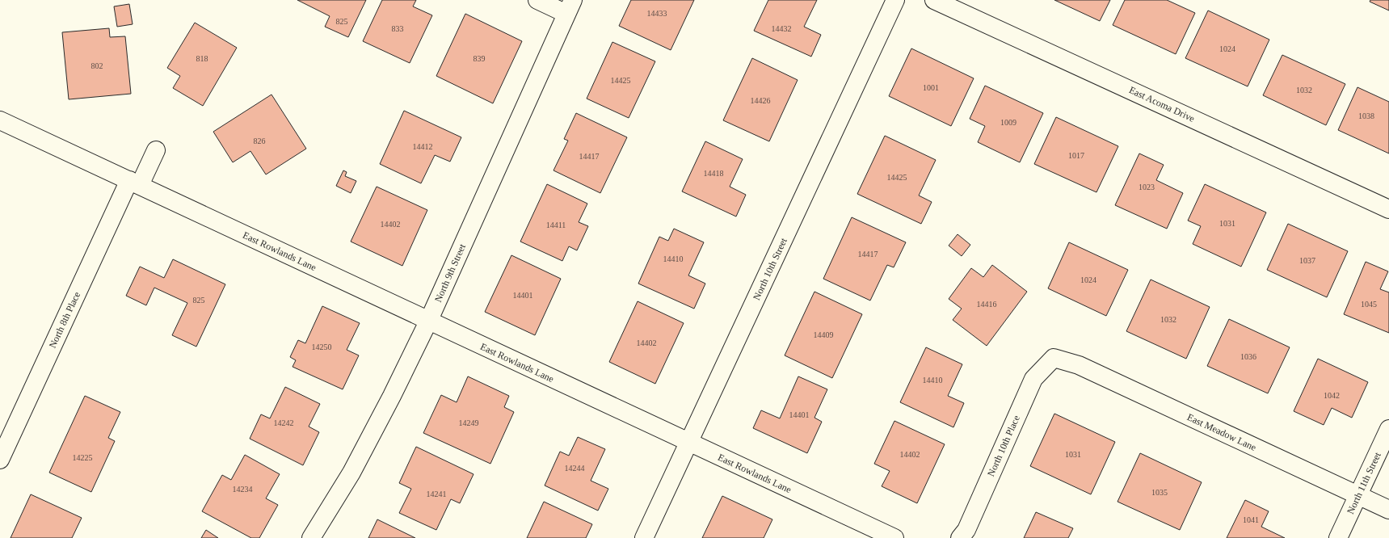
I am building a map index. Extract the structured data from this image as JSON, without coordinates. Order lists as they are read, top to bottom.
{
  "streets": {
    "street": [
      "East Acoma Drive",
      "East Rowlands Lane",
      "North 10th Street",
      "North 9th Street",
      "North 8th Place",
      "East Meadow Lane",
      "North 10th Place",
      "North 11th Street"
    ]
  },
  "crossings": [
    ["East Rowlands Lane", "North 10th Street"],
    ["East Rowlands Lane", "North 9th Street"],
    ["East Rowlands Lane", "North 8th Place"],
    ["East Meadow Lane", "North 10th Place"],
    ["East Meadow Lane", "North 11th Street"]
  ],
  "house_numbers": [
    "14433",
    "825",
    "833",
    "14432",
    "1024",
    "818",
    "839",
    "802",
    "14425",
    "1001",
    "1032",
    "14426",
    "1038",
    "1009",
    "826",
    "14412",
    "1017",
    "14417",
    "14418",
    "14425",
    "1023",
    "1031",
    "14402",
    "14411",
    "14417",
    "14410",
    "1037",
    "1024",
    "14401",
    "825",
    "14416",
    "1045",
    "1032",
    "14409",
    "14402",
    "14250",
    "1036",
    "14410",
    "1042",
    "14401",
    "14242",
    "14249",
    "14402",
    "1031",
    "14225",
    "14244",
    "14234",
    "1035",
    "14241",
    "1041"
  ]
}
